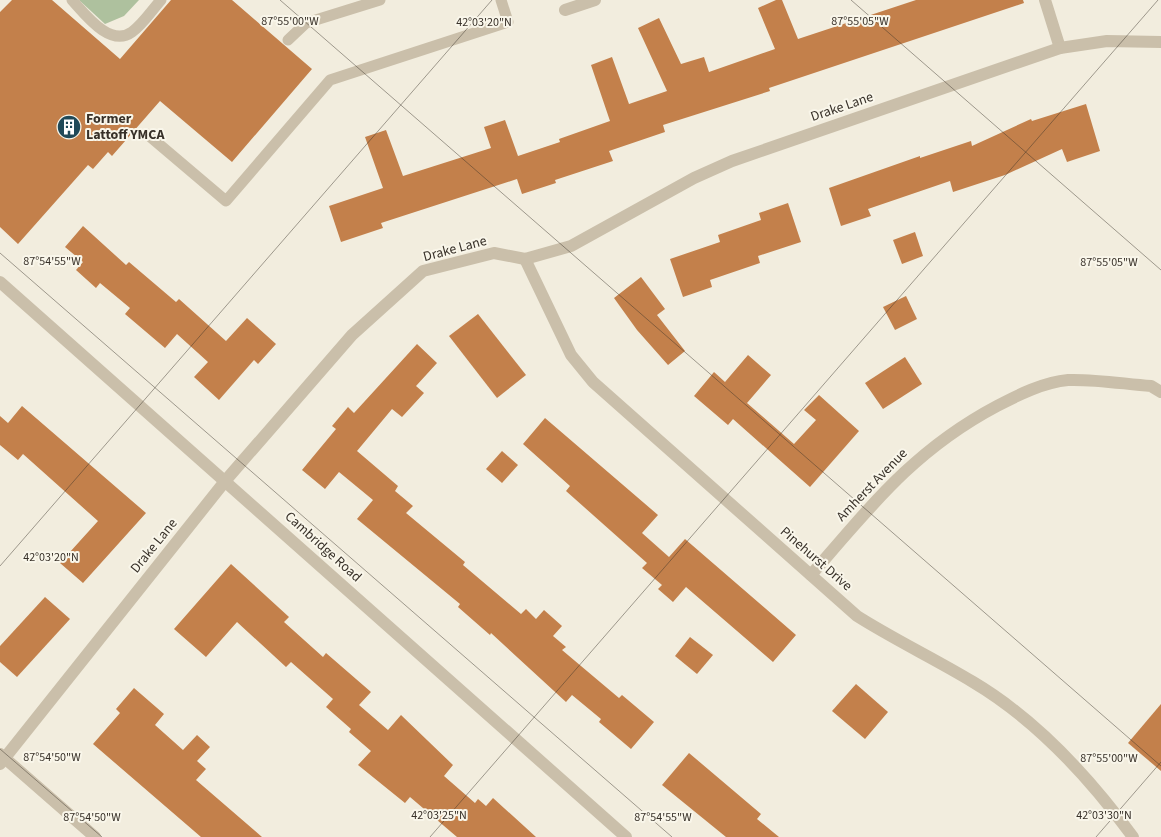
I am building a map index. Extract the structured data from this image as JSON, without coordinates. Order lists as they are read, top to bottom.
{
  "streets": {
    "street": [
      "Drake Lane",
      "Amherst Avenue",
      "Cambridge Road",
      "Pinehurst Drive"
    ]
  },
  "crossings": [
    ["Drake Lane", "Cambridge Road"],
    ["Drake Lane", "Pinehurst Drive"],
    ["Amherst Avenue", "Pinehurst Drive"]
  ],
  "places": {
    "building": ["Former Lattoff YMCA"]
  },
  "coordinates": [
    "87°55'00\"W",
    "87°55'05\"W",
    "42°03'20\"N",
    "87°54'55\"W",
    "87°54'50\"W",
    "42°03'25\"N",
    "42°03'30\"N"
  ]
}
